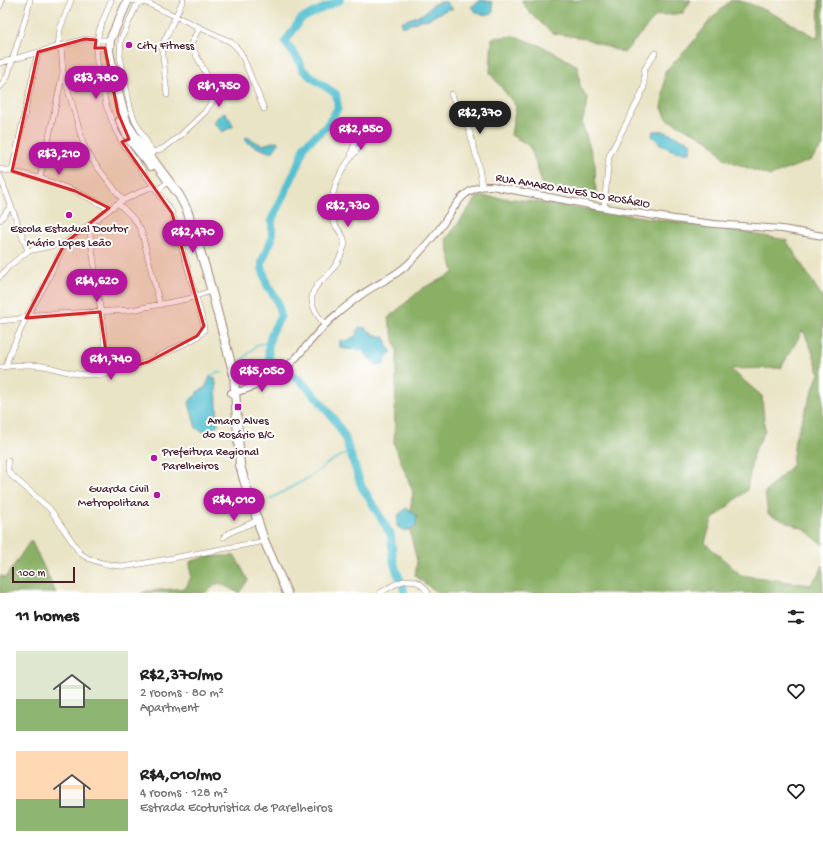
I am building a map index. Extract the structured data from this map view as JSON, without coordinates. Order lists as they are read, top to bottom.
{
  "streets": {
    "street": ["RUA AMARO ALVES DO ROSÁRIO"]
  },
  "places": {
    "other": [
      "City Fitness",
      "Escola Estadual Doutor Mário Lopes Leão",
      "Prefeitura Regional Parelheiros",
      "Guarda Civil Metropolitana"
    ],
    "transit": ["Amaro Alves do Rosário B/C"]
  },
  "scale_bar": "100 m",
  "page": {
    "price": [
      "R$3,780",
      "R$1,750",
      "R$2,370",
      "R$2,850",
      "R$3,210",
      "R$2,730",
      "R$2,470",
      "R$4,620",
      "R$1,740",
      "R$5,050",
      "R$4,010"
    ],
    "scale": "100 m",
    "heading": "11 homes",
    "list": [
      {
        "name": "R$2,370/mo",
        "note": "2 rooms · 80 m² · Apartment"
      },
      {
        "name": "R$4,010/mo",
        "note": "4 rooms · 128 m² · Estrada Ecoturistica de Parelheiros"
      }
    ]
  }
}
